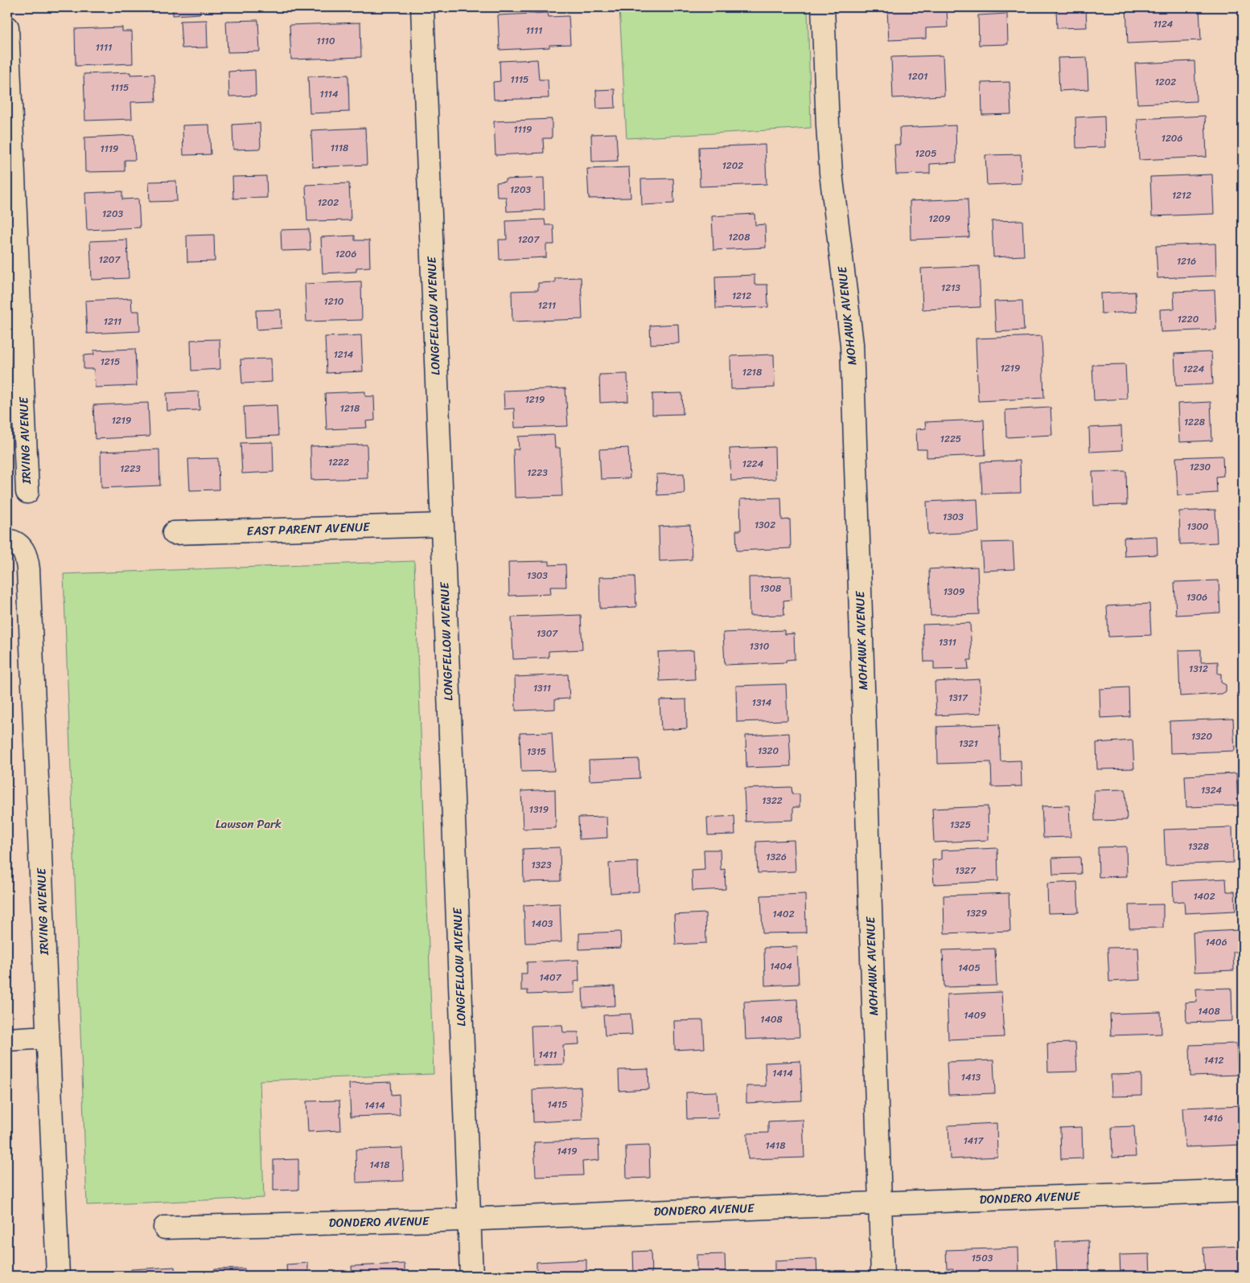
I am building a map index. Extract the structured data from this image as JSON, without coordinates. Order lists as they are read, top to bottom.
{
  "streets": {
    "street": [
      "LONGFELLOW AVENUE",
      "MOHAWK AVENUE",
      "IRVING AVENUE",
      "EAST PARENT AVENUE",
      "DONDERO AVENUE"
    ]
  },
  "crossings": [
    ["LONGFELLOW AVENUE", "EAST PARENT AVENUE"],
    ["LONGFELLOW AVENUE", "DONDERO AVENUE"],
    ["MOHAWK AVENUE", "DONDERO AVENUE"]
  ],
  "parks": ["Lawson Park"],
  "house_numbers": [
    "1124",
    "1111",
    "1110",
    "1111",
    "1201",
    "1115",
    "1202",
    "1115",
    "1114",
    "1119",
    "1206",
    "1118",
    "1119",
    "1205",
    "1202",
    "1203",
    "1212",
    "1202",
    "1203",
    "1209",
    "1208",
    "1207",
    "1206",
    "1207",
    "1216",
    "1213",
    "1212",
    "1210",
    "1211",
    "1220",
    "1211",
    "1214",
    "1215",
    "1219",
    "1224",
    "1218",
    "1219",
    "1218",
    "1219",
    "1228",
    "1225",
    "1222",
    "1224",
    "1230",
    "1223",
    "1223",
    "1303",
    "1302",
    "1300",
    "1303",
    "1308",
    "1309",
    "1306",
    "1307",
    "1311",
    "1310",
    "1312",
    "1311",
    "1317",
    "1314",
    "1320",
    "1321",
    "1320",
    "1315",
    "1324",
    "1322",
    "1319",
    "1325",
    "1328",
    "1326",
    "1323",
    "1327",
    "1402",
    "1329",
    "1402",
    "1403",
    "1406",
    "1404",
    "1405",
    "1407",
    "1408",
    "1409",
    "1408",
    "1411",
    "1412",
    "1414",
    "1413",
    "1415",
    "1414",
    "1416",
    "1417",
    "1418",
    "1419",
    "1418",
    "1503"
  ]
}
